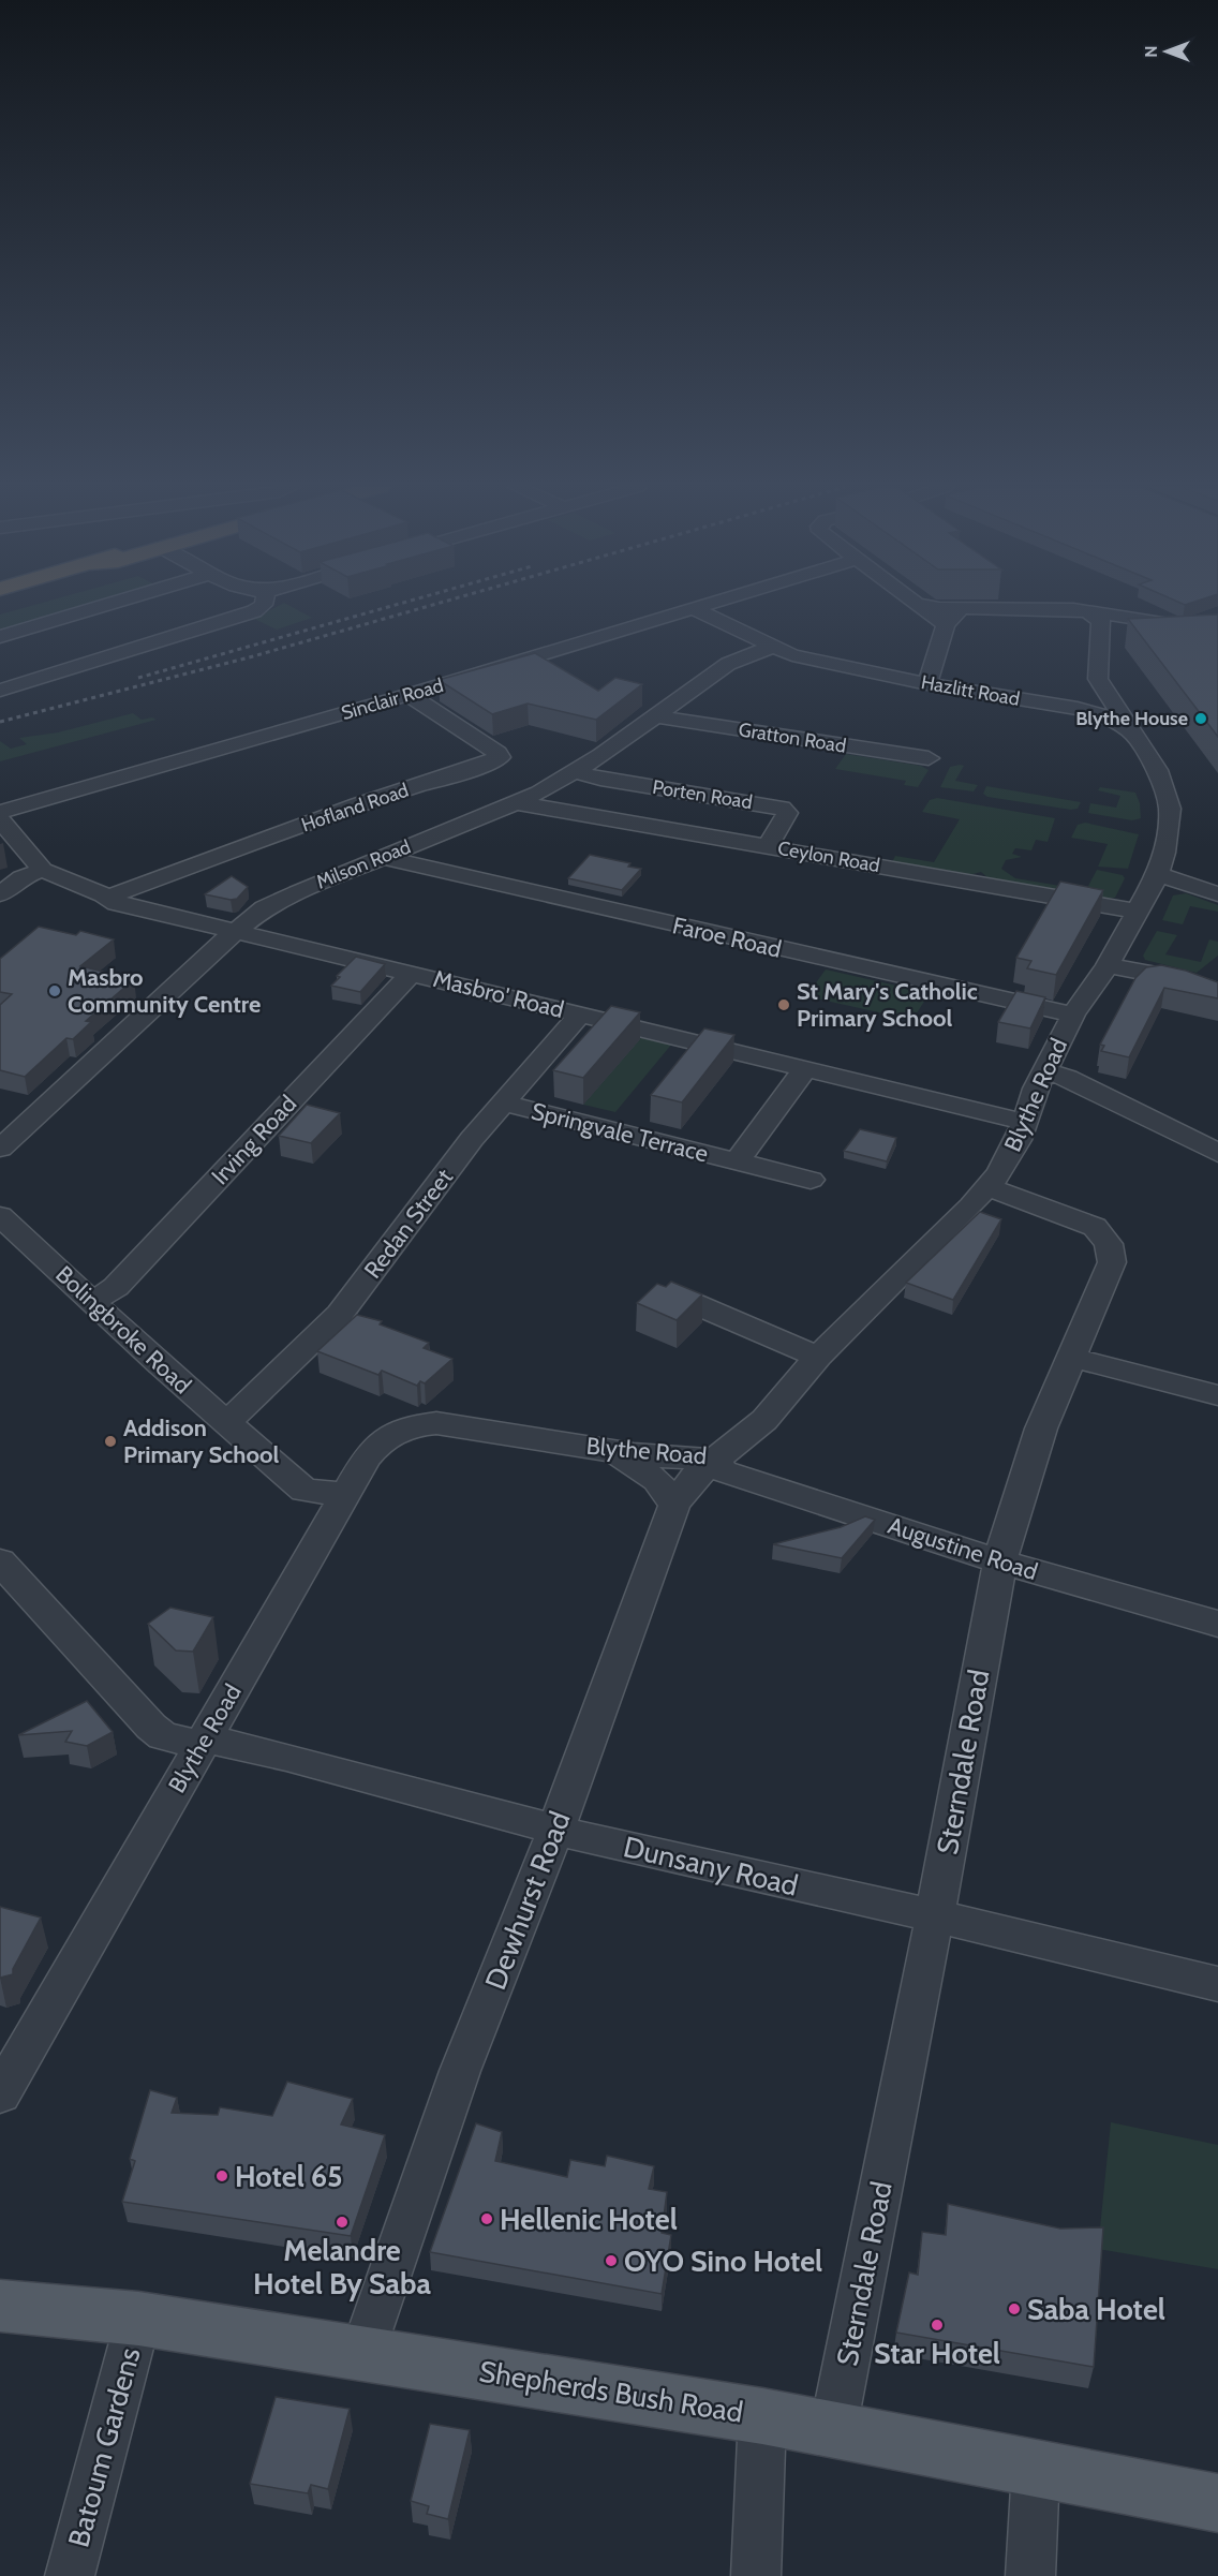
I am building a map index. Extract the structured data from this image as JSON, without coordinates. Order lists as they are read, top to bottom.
{
  "streets": {
    "main road": ["Shepherds Bush Road"],
    "street": [
      "Hazlitt Road",
      "Sinclair Road",
      "Gratton Road",
      "Porten Road",
      "Hofland Road",
      "Ceylon Road",
      "Milson Road",
      "Faroe Road",
      "Masbro' Road",
      "Blythe Road",
      "Springvale Terrace",
      "Irving Road",
      "Redan Street",
      "Bolingbroke Road",
      "Augustine Road",
      "Sterndale Road",
      "Dunsany Road",
      "Dewhurst Road",
      "Batoum Gardens"
    ]
  },
  "crossings": [
    ["Hazlitt Road", "Sinclair Road"],
    ["Hazlitt Road", "Milson Road"],
    ["Hazlitt Road", "Blythe Road"],
    ["Sinclair Road", "Hofland Road"],
    ["Gratton Road", "Milson Road"],
    ["Porten Road", "Ceylon Road"],
    ["Porten Road", "Milson Road"],
    ["Hofland Road", "Masbro' Road"],
    ["Ceylon Road", "Milson Road"],
    ["Ceylon Road", "Blythe Road"],
    ["Milson Road", "Faroe Road"],
    ["Milson Road", "Masbro' Road"],
    ["Faroe Road", "Blythe Road"],
    ["Masbro' Road", "Blythe Road"],
    ["Masbro' Road", "Springvale Terrace"],
    ["Masbro' Road", "Irving Road"],
    ["Masbro' Road", "Redan Street"],
    ["Blythe Road", "Bolingbroke Road"],
    ["Blythe Road", "Augustine Road"],
    ["Blythe Road", "Sterndale Road"],
    ["Blythe Road", "Dunsany Road"],
    ["Blythe Road", "Dewhurst Road"],
    ["Springvale Terrace", "Redan Street"],
    ["Irving Road", "Bolingbroke Road"],
    ["Redan Street", "Bolingbroke Road"],
    ["Augustine Road", "Sterndale Road"],
    ["Augustine Road", "Dewhurst Road"],
    ["Sterndale Road", "Dunsany Road"],
    ["Sterndale Road", "Shepherds Bush Road"],
    ["Dunsany Road", "Dewhurst Road"],
    ["Dewhurst Road", "Shepherds Bush Road"],
    ["Shepherds Bush Road", "Batoum Gardens"]
  ],
  "places": [
    "Blythe House",
    "Masbro Community Centre",
    "St Mary's Catholic Primary School",
    "Addison Primary School",
    "Hotel 65",
    "Hellenic Hotel",
    "Melandre Hotel By Saba",
    "OYO Sino Hotel",
    "Saba Hotel",
    "Star Hotel"
  ],
  "north": "left"
}
